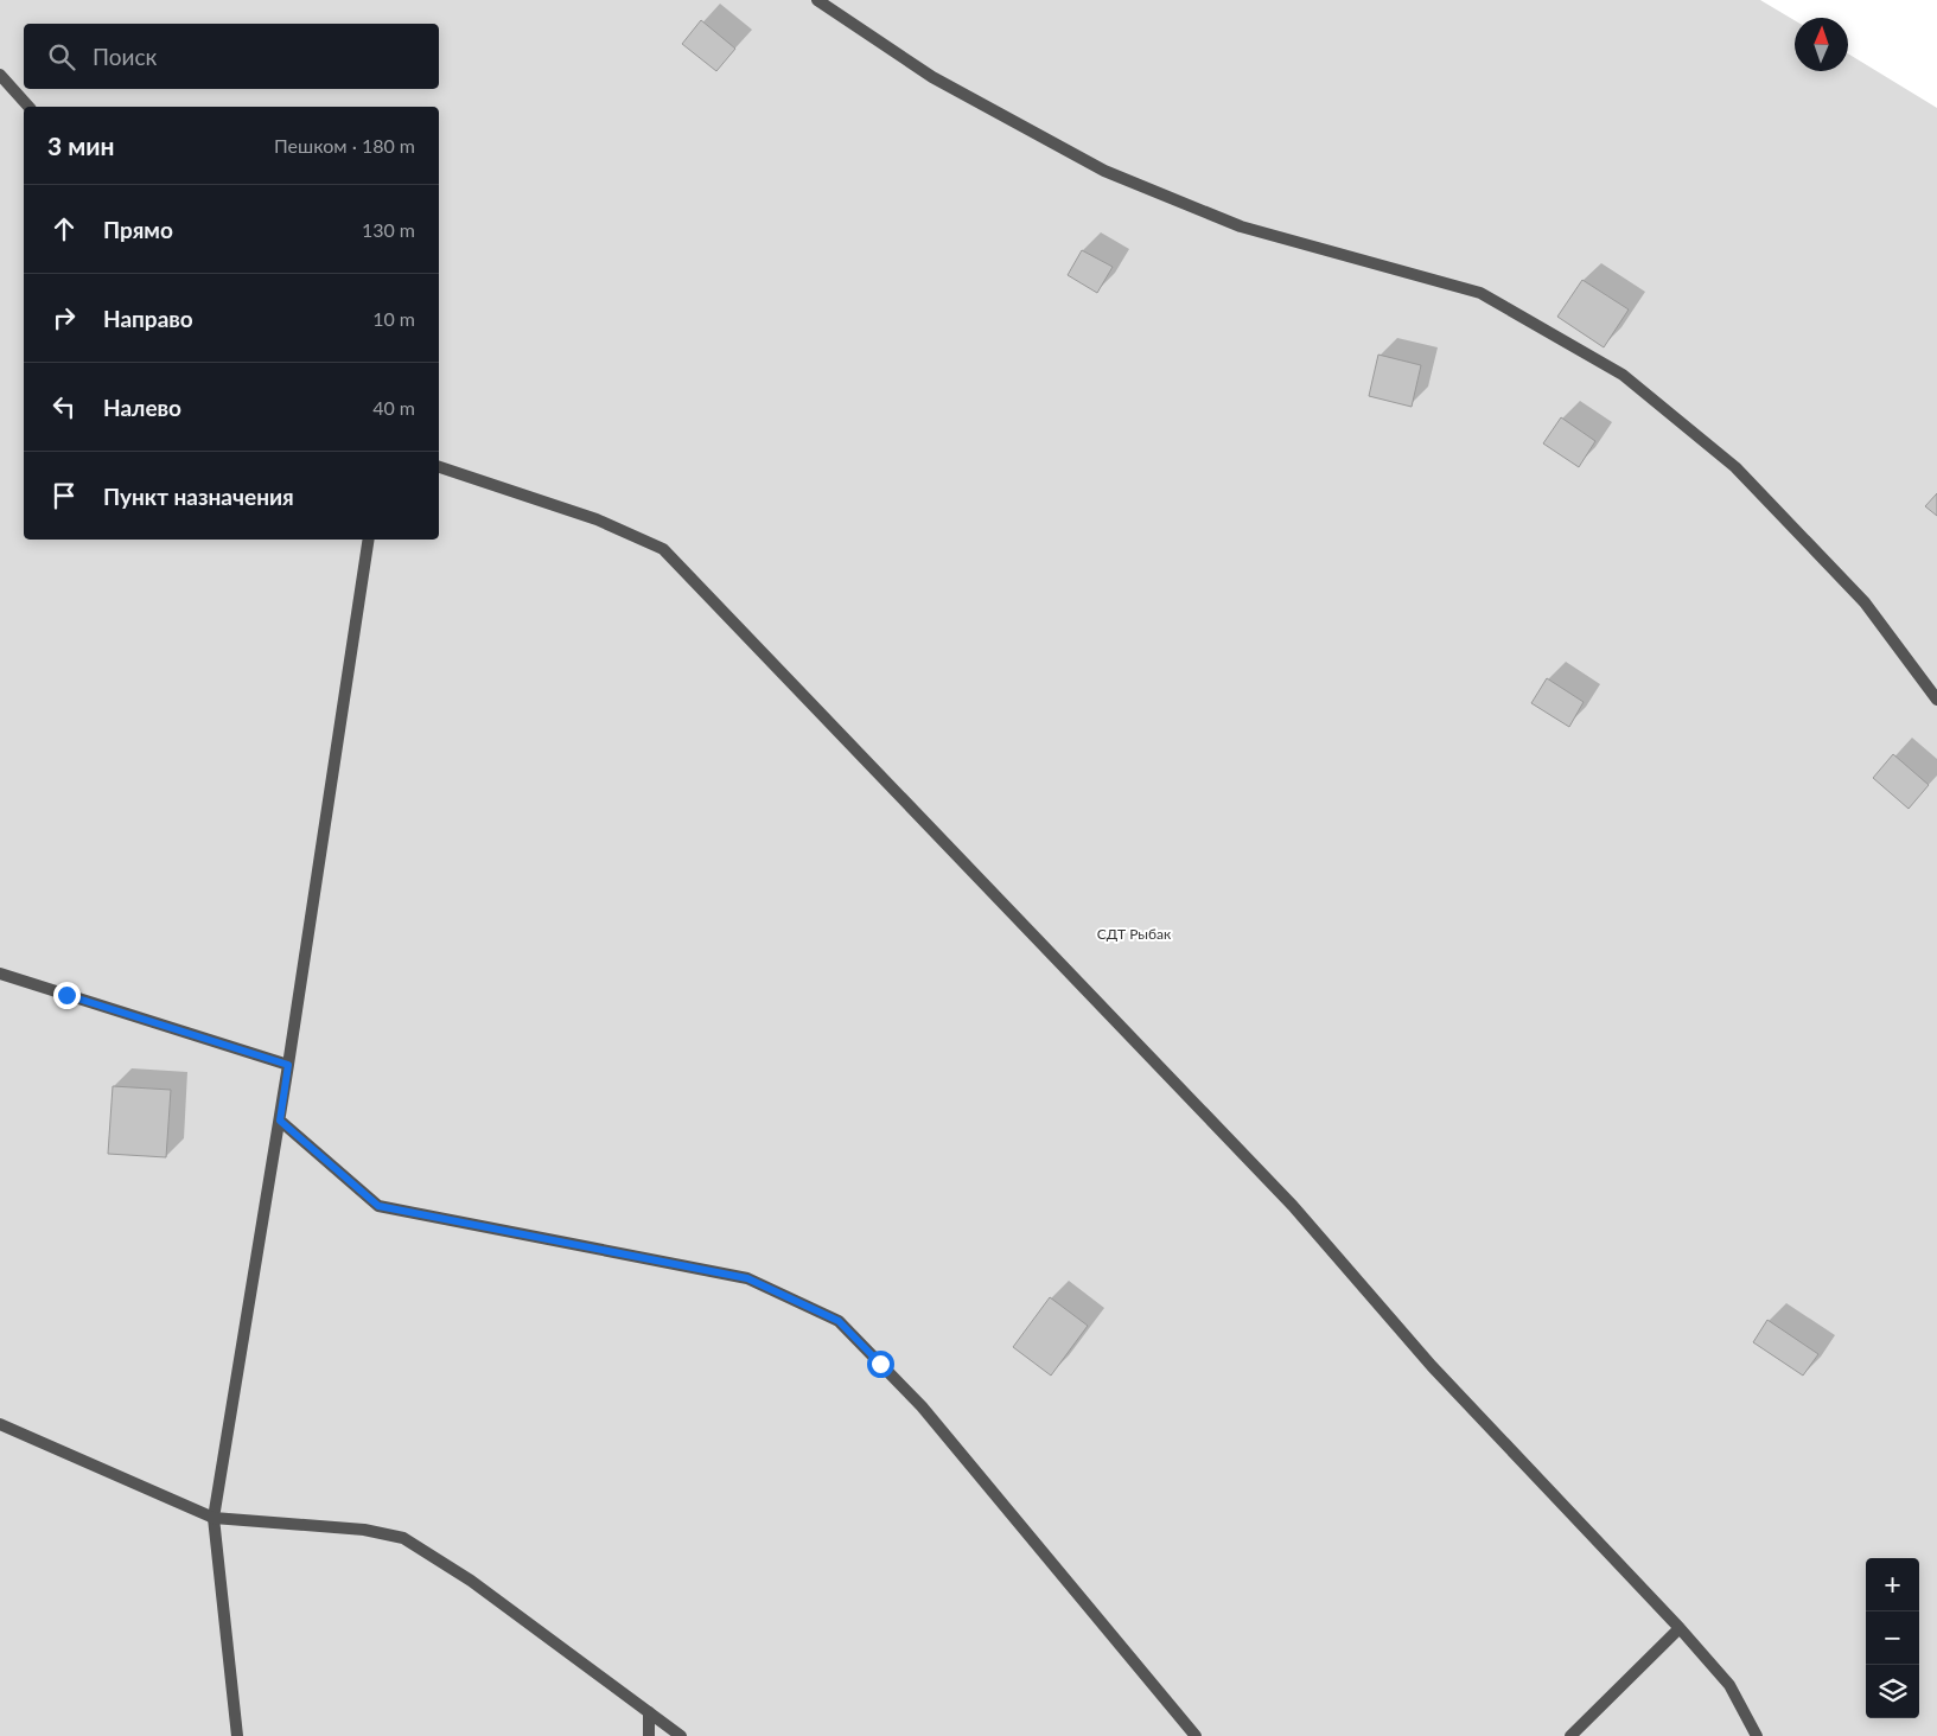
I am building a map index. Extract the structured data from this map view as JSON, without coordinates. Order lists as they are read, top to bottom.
{
  "parks": ["СДТ Рыбак"],
  "north": "top",
  "page": {
    "search": "Поиск",
    "heading": ["3 мин", "Пешком · 180 m"],
    "list": [
      ["Прямо", "130 m"],
      ["Направо", "10 m"],
      ["Налево", "40 m"],
      "Пункт назначения"
    ],
    "map_buttons": ["+", "−"]
  }
}
